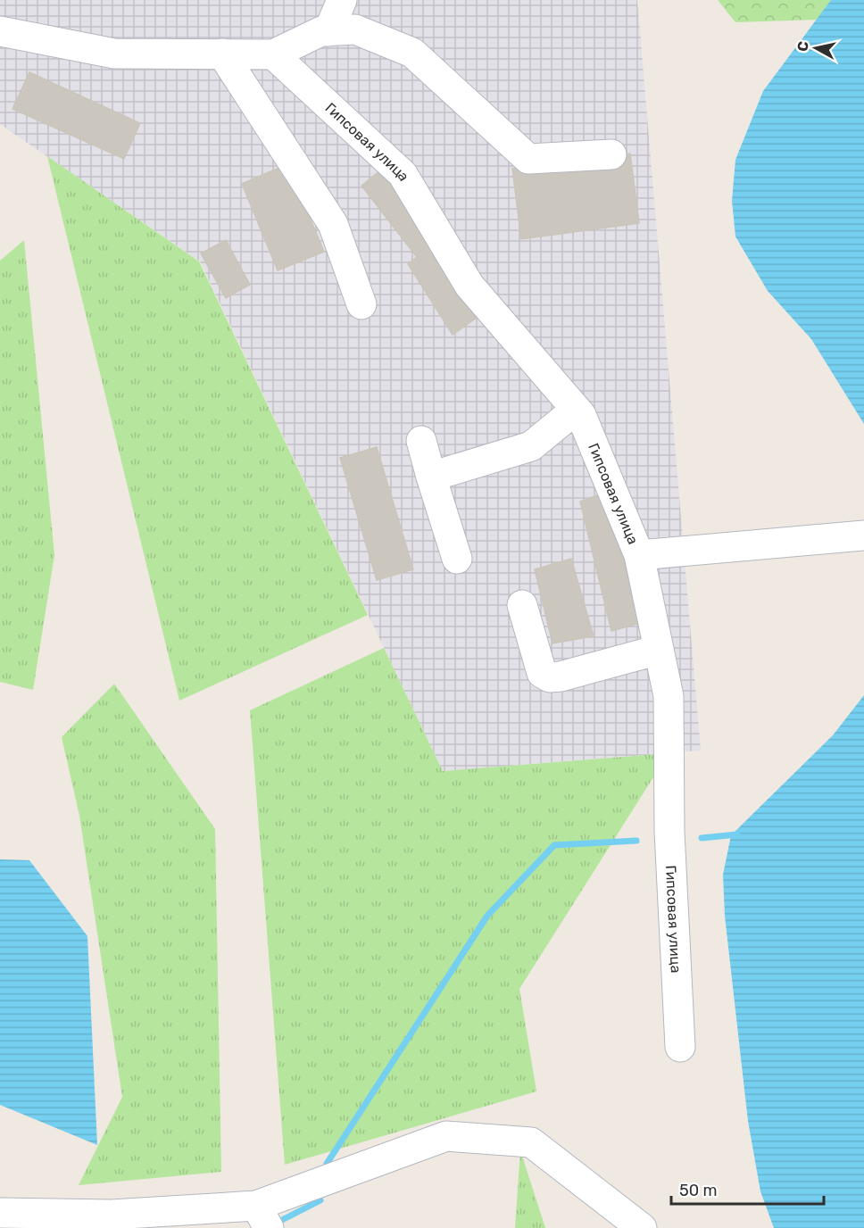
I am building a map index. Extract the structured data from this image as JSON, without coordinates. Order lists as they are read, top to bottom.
{
  "streets": {
    "street": ["Гипсовая улица"]
  },
  "scale_bar": "50 m",
  "north": "left"
}
